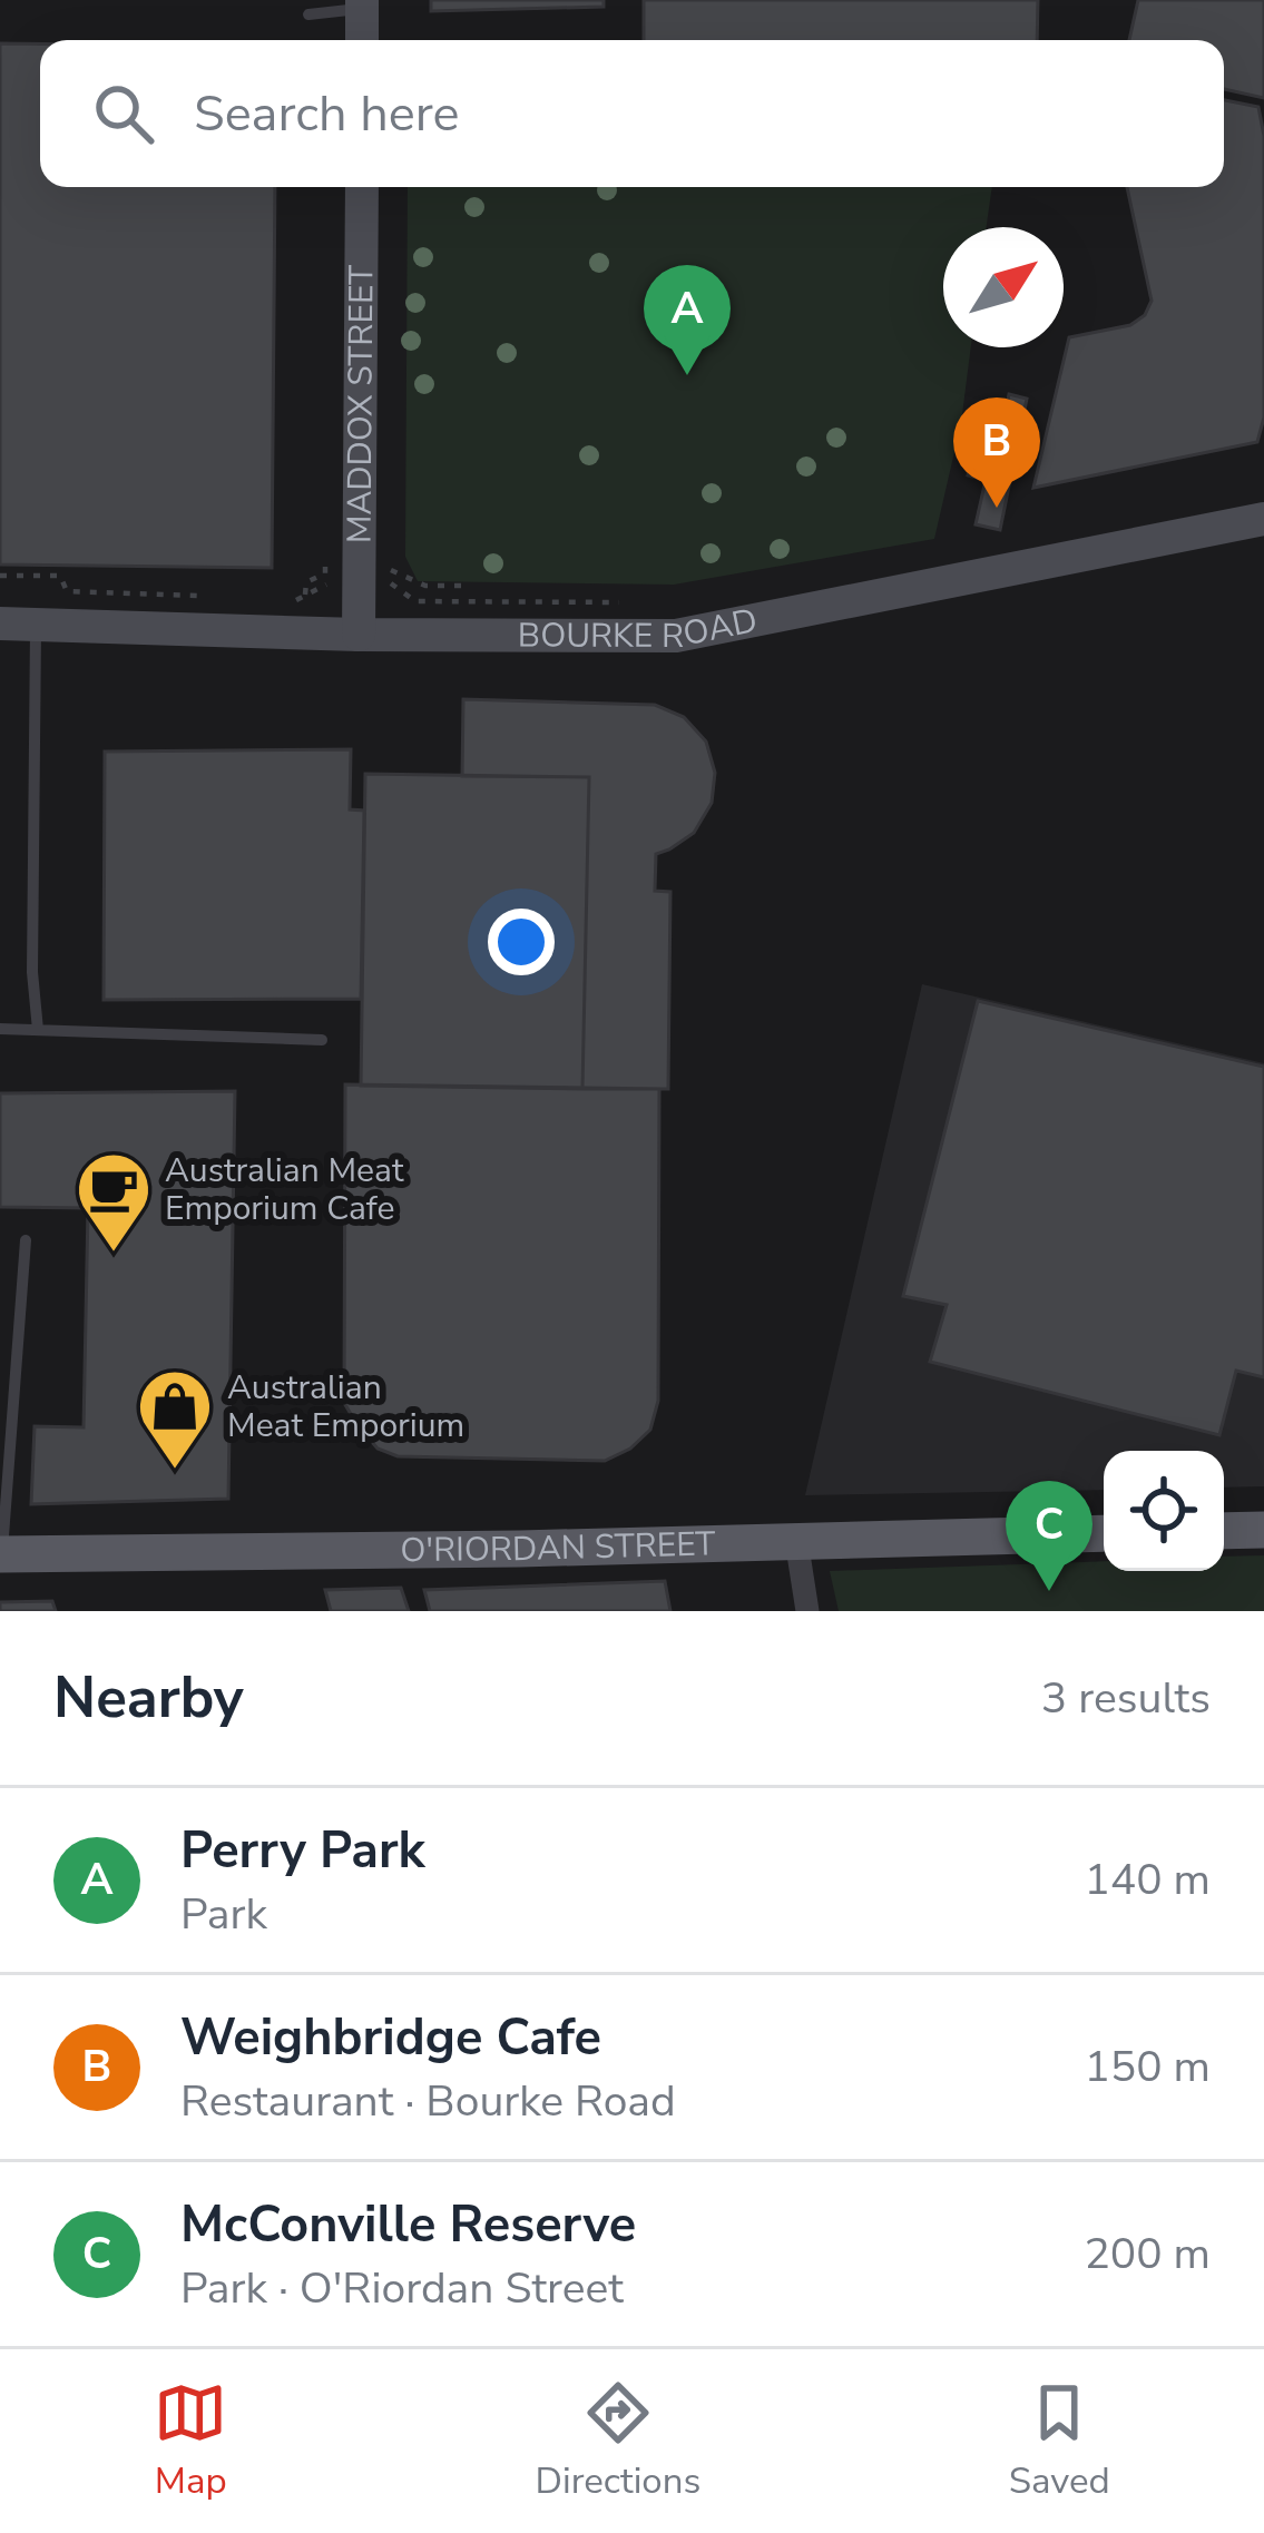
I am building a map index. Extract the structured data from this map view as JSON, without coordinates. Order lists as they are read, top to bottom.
{
  "streets": {
    "main road": ["O'RIORDAN STREET"],
    "street": ["MADDOX STREET", "BOURKE ROAD"]
  },
  "crossings": [
    ["MADDOX STREET", "BOURKE ROAD"]
  ],
  "places": {
    "cafe": ["Australian Meat Emporium Cafe"],
    "shop": ["Australian Meat Emporium"]
  },
  "north": "top right",
  "page": {
    "search": "Search here",
    "pins": ["A", "B", "C"],
    "heading": ["Nearby", "3 results"],
    "list": [
      {
        "mark": "A",
        "name": "Perry Park",
        "note": "Park",
        "value": "140 m"
      },
      {
        "mark": "B",
        "name": "Weighbridge Cafe",
        "note": "Restaurant · Bourke Road",
        "value": "150 m"
      },
      {
        "mark": "C",
        "name": "McConville Reserve",
        "note": "Park · O'Riordan Street",
        "value": "200 m"
      }
    ],
    "nav": ["Map", "Directions", "Saved"]
  }
}
